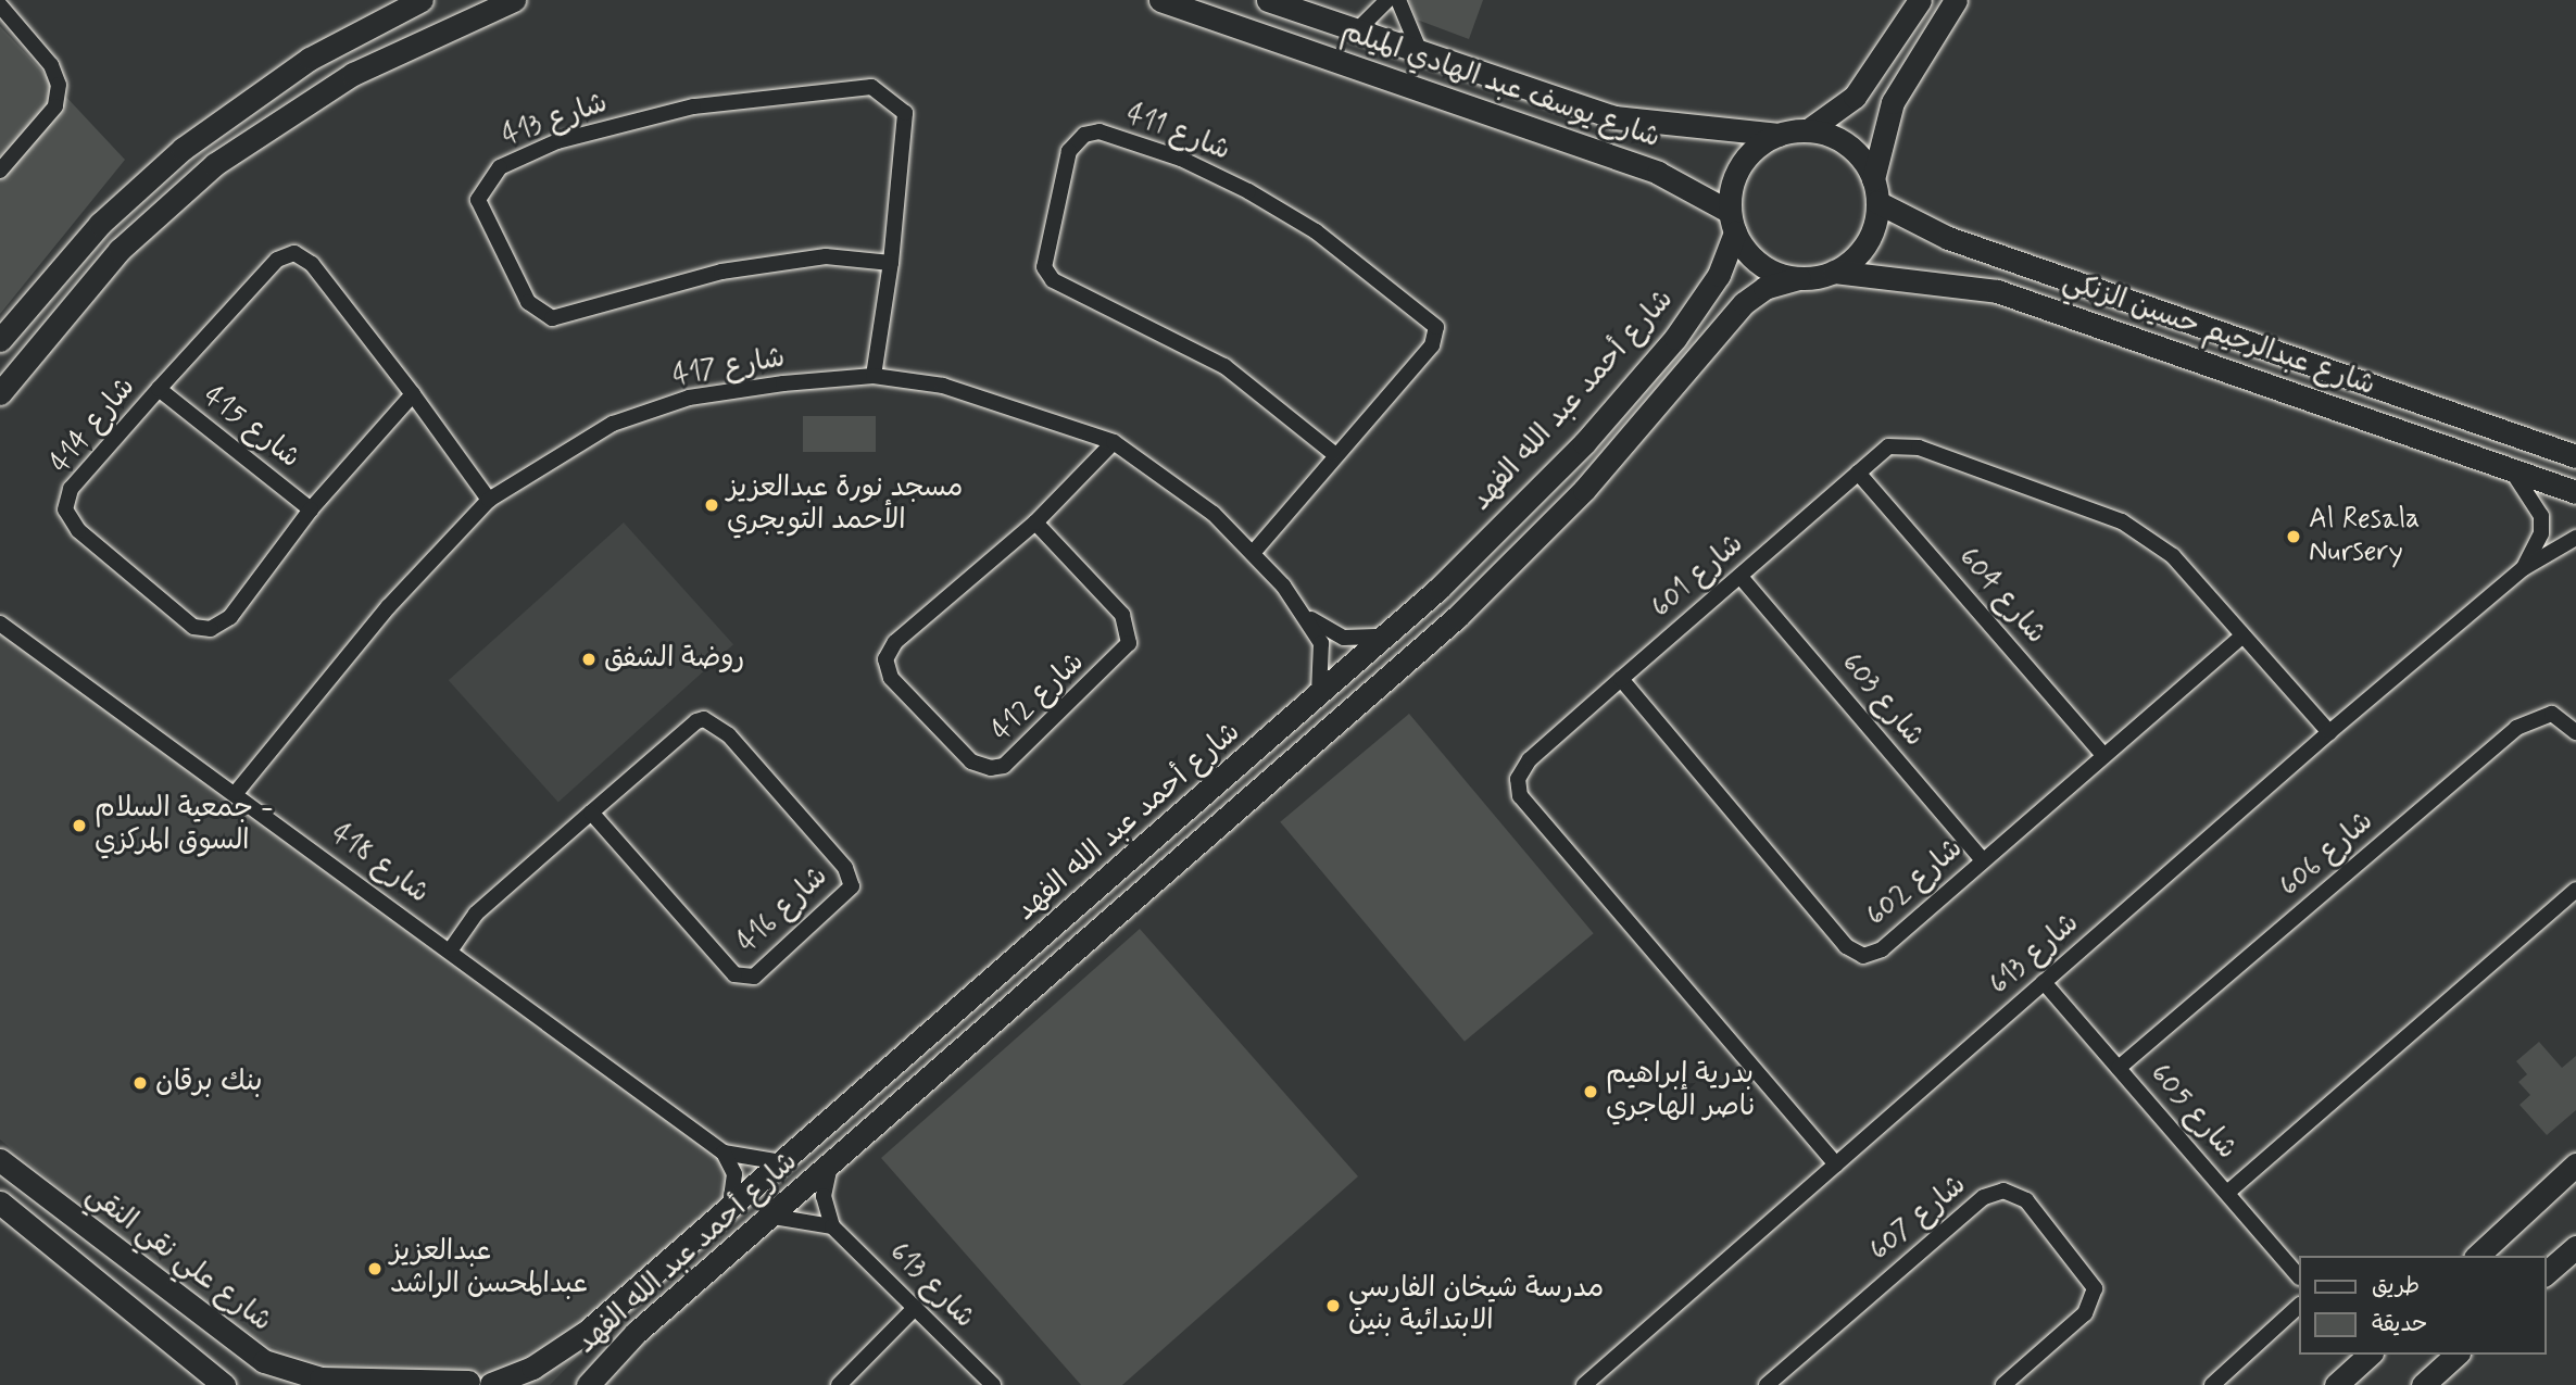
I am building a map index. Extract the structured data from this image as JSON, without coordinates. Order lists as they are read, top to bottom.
{
  "streets": {
    "street": [
      "شارع يوسف عبد الهادي الميلم",
      "شارع 413",
      "شارع 411",
      "شارع عبدالرحيم حسين الزنكي",
      "شارع 417",
      "شارع أحمد عبد الله الفهد",
      "شارع 414",
      "شارع 415",
      "شارع 601",
      "شارع 604",
      "شارع 412",
      "شارع 603",
      "شارع 606",
      "شارع 418",
      "شارع 602",
      "شارع 416",
      "شارع 613",
      "شارع 605",
      "شارع 607",
      "شارع علي نقي النقي"
    ]
  },
  "crossings": [
    ["شارع يوسف عبد الهادي الميلم", "شارع عبدالرحيم حسين الزنكي"],
    ["شارع يوسف عبد الهادي الميلم", "شارع أحمد عبد الله الفهد"],
    ["شارع 413", "شارع 417"],
    ["شارع 411", "شارع 417"],
    ["شارع عبدالرحيم حسين الزنكي", "شارع أحمد عبد الله الفهد"],
    ["شارع عبدالرحيم حسين الزنكي", "شارع 613"],
    ["شارع 417", "شارع أحمد عبد الله الفهد"],
    ["شارع 417", "شارع 414"],
    ["شارع 417", "شارع 412"],
    ["شارع 417", "شارع 418"],
    ["شارع أحمد عبد الله الفهد", "شارع 418"],
    ["شارع أحمد عبد الله الفهد", "شارع علي نقي النقي"],
    ["شارع 414", "شارع 415"],
    ["شارع 601", "شارع 604"],
    ["شارع 601", "شارع 603"],
    ["شارع 601", "شارع 602"],
    ["شارع 601", "شارع 613"],
    ["شارع 604", "شارع 602"],
    ["شارع 603", "شارع 602"],
    ["شارع 606", "شارع 605"],
    ["شارع 418", "شارع 416"],
    ["شارع 613", "شارع 605"]
  ],
  "places": [
    "مسجد نورة عبدالعزيز الأحمد التويجري",
    "Al Resala Nursery",
    "روضة الشفق",
    "جمعية السلام - السوق المركزي",
    "بنك برقان",
    "بدرية إبراهيم ناصر الهاجري",
    "عبدالعزيز عبدالمحسن الراشد",
    "مدرسة شيخان الفارسي الابتدائية بنين"
  ],
  "legend": ["طريق", "حديقة"]
}
